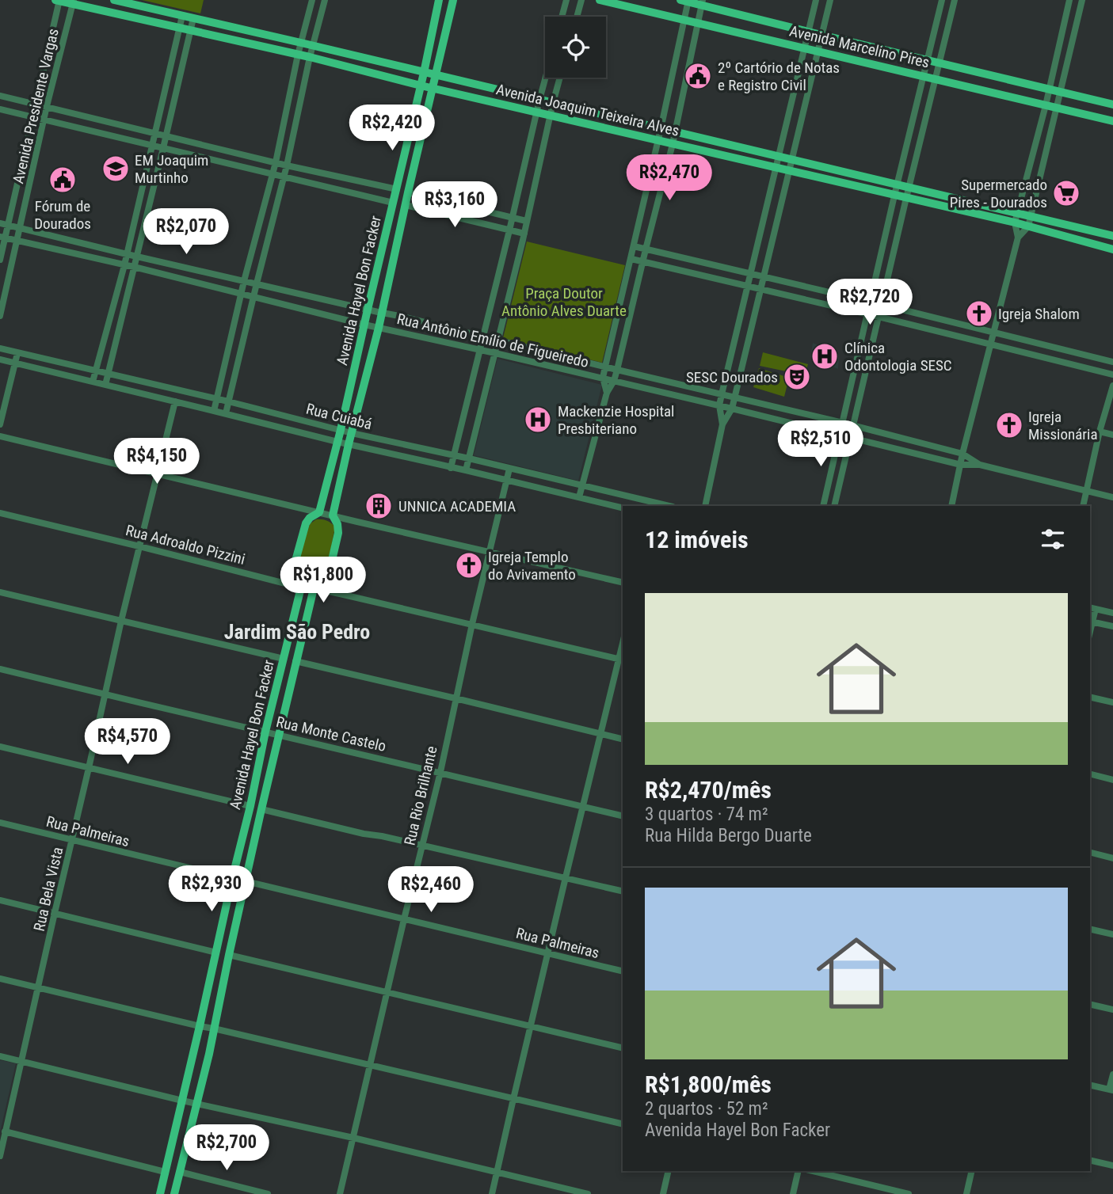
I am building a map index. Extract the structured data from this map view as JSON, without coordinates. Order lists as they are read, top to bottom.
{
  "streets": {
    "main road": ["Avenida Marcelino Pires", "Avenida Joaquim Teixeira Alves", "Avenida Hayel Bon Facker"],
    "street": [
      "Avenida Presidente Vargas",
      "Rua Antônio Emílio de Figueiredo",
      "Rua Cuiabá",
      "Rua Adroaldo Pizzini",
      "Rua Monte Castelo",
      "Rua Rio Brilhante",
      "Rua Palmeiras",
      "Rua Bela Vista"
    ]
  },
  "crossings": [
    ["Avenida Presidente Vargas", "Avenida Joaquim Teixeira Alves"],
    ["Avenida Presidente Vargas", "Rua Antônio Emílio de Figueiredo"],
    ["Avenida Joaquim Teixeira Alves", "Avenida Hayel Bon Facker"],
    ["Avenida Hayel Bon Facker", "Rua Antônio Emílio de Figueiredo"],
    ["Avenida Hayel Bon Facker", "Rua Cuiabá"],
    ["Avenida Hayel Bon Facker", "Rua Adroaldo Pizzini"],
    ["Avenida Hayel Bon Facker", "Rua Monte Castelo"],
    ["Avenida Hayel Bon Facker", "Rua Palmeiras"],
    ["Rua Cuiabá", "Rua Rio Brilhante"],
    ["Rua Cuiabá", "Rua Bela Vista"],
    ["Rua Adroaldo Pizzini", "Rua Rio Brilhante"],
    ["Rua Adroaldo Pizzini", "Rua Bela Vista"],
    ["Rua Monte Castelo", "Rua Rio Brilhante"],
    ["Rua Monte Castelo", "Rua Bela Vista"],
    ["Rua Rio Brilhante", "Rua Palmeiras"],
    ["Rua Palmeiras", "Rua Bela Vista"]
  ],
  "districts": ["Jardim São Pedro"],
  "parks": ["Praça Doutor Antônio Alves Duarte"],
  "places": {
    "public building": ["2º Cartório de Notas e Registro Civil", "Fórum de Dourados"],
    "school or university": ["EM Joaquim Murtinho"],
    "supermarket": ["Supermercado Pires - Dourados"],
    "church": ["Igreja Shalom", "Igreja Missionária", "Igreja Templo do Avivamento"],
    "hospital": ["Clínica Odontologia SESC", "Mackenzie Hospital Presbiteriano"],
    "theatre": ["SESC Dourados"],
    "building": ["UNNICA ACADEMIA"]
  },
  "page": {
    "price": [
      "R$2,420",
      "R$2,470",
      "R$3,160",
      "R$2,070",
      "R$2,720",
      "R$2,510",
      "R$4,150",
      "R$1,800",
      "R$4,570",
      "R$2,930",
      "R$2,460",
      "R$2,700"
    ],
    "heading": "12 imóveis",
    "list": [
      {
        "name": "R$2,470/mês",
        "note": "3 quartos · 74 m² · Rua Hilda Bergo Duarte"
      },
      {
        "name": "R$1,800/mês",
        "note": "2 quartos · 52 m² · Avenida Hayel Bon Facker"
      }
    ]
  }
}
